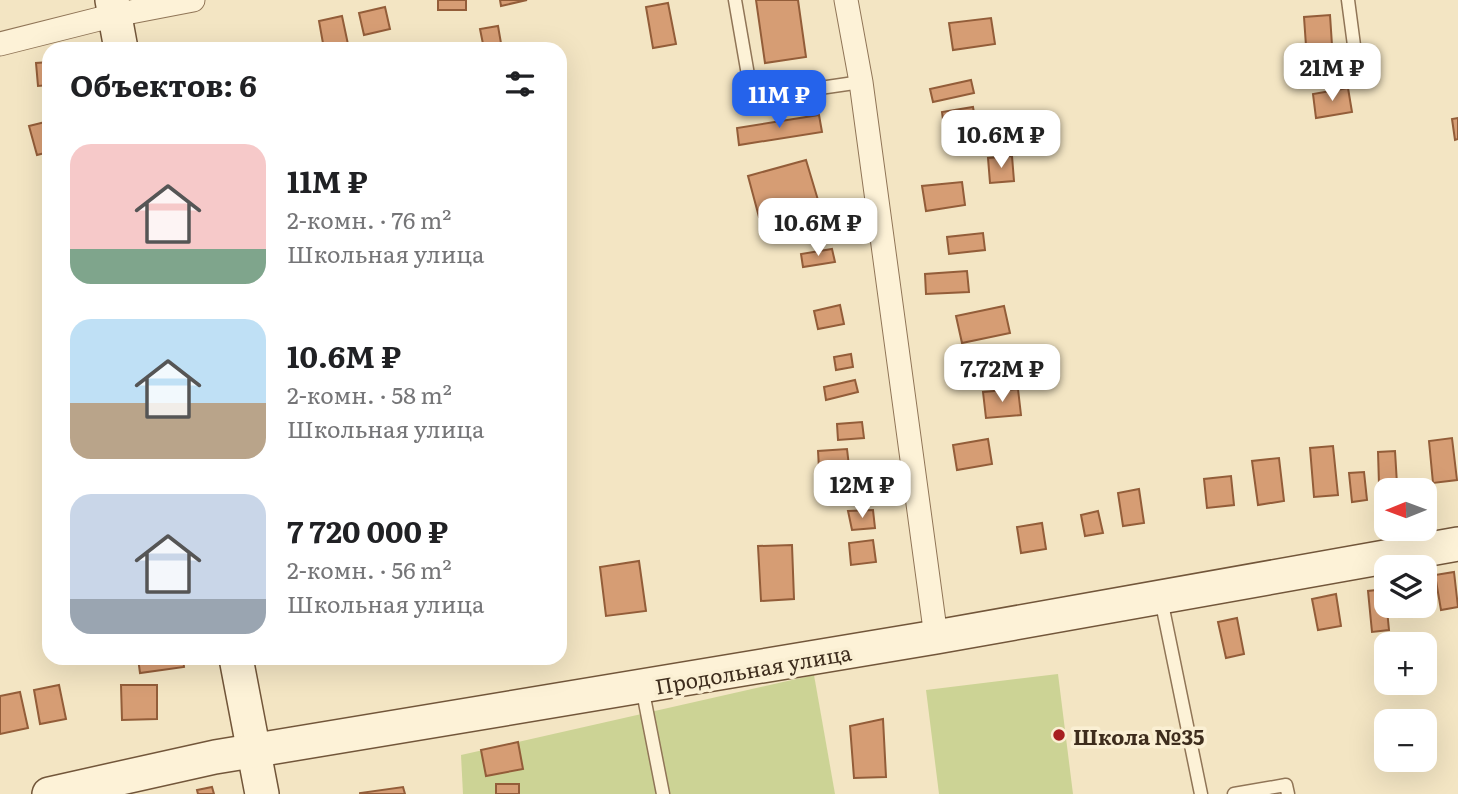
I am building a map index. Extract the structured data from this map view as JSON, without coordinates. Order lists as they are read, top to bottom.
{
  "streets": {
    "street": ["Продольная улица"]
  },
  "places": ["Школа №35"],
  "north": "left",
  "page": {
    "heading": "Объектов: 6",
    "price": [
      "21M ₽",
      "11M ₽",
      "10.6M ₽",
      "10.6M ₽",
      "7.72M ₽",
      "12M ₽"
    ],
    "list": [
      {
        "name": "11M ₽",
        "note": "2-комн. · 76 m² · Школьная улица"
      },
      {
        "name": "10.6M ₽",
        "note": "2-комн. · 58 m² · Школьная улица"
      },
      {
        "name": "7 720 000 ₽",
        "note": "2-комн. · 56 m² · Школьная улица"
      }
    ],
    "map_buttons": ["+", "−"]
  }
}
